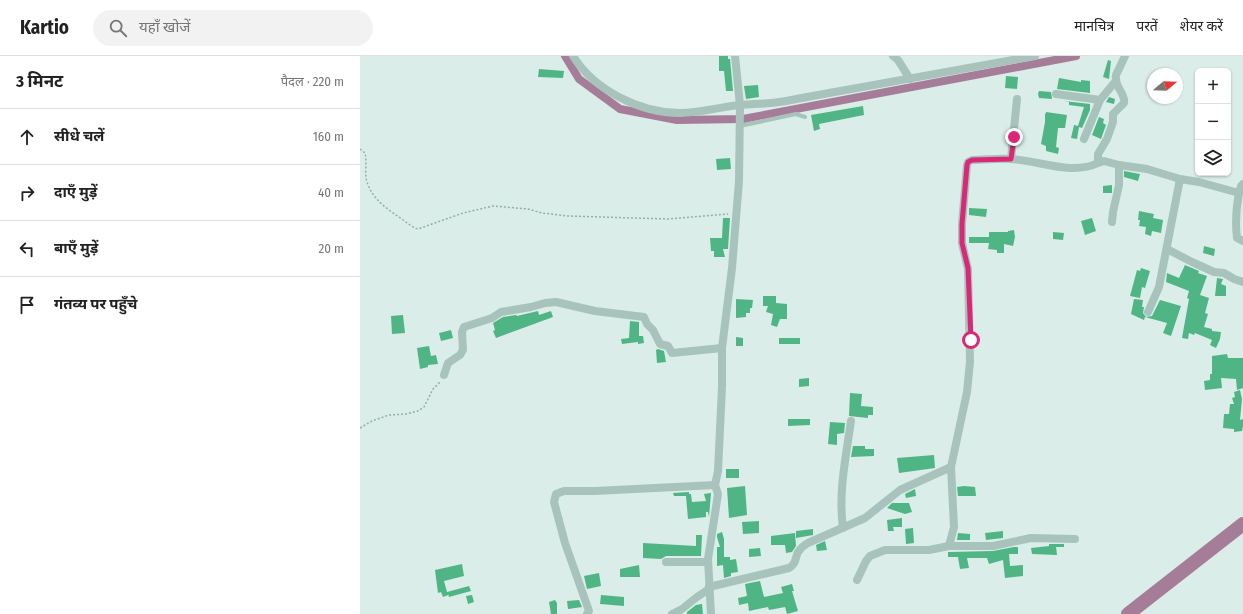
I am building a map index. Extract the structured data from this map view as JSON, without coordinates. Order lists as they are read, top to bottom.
{
  "north": "right",
  "page": {
    "header": "Kartio",
    "search": "यहाँ खोजें",
    "nav": ["मानचित्र", "परतें", "शेयर करें"],
    "heading": ["3 मिनट", "पैदल · 220 m"],
    "map_buttons": ["+", "−"],
    "list": [
      ["सीधे चलें", "160 m"],
      ["दाएँ मुड़ें", "40 m"],
      ["बाएँ मुड़ें", "20 m"],
      "गंतव्य पर पहुँचे"
    ]
  }
}
